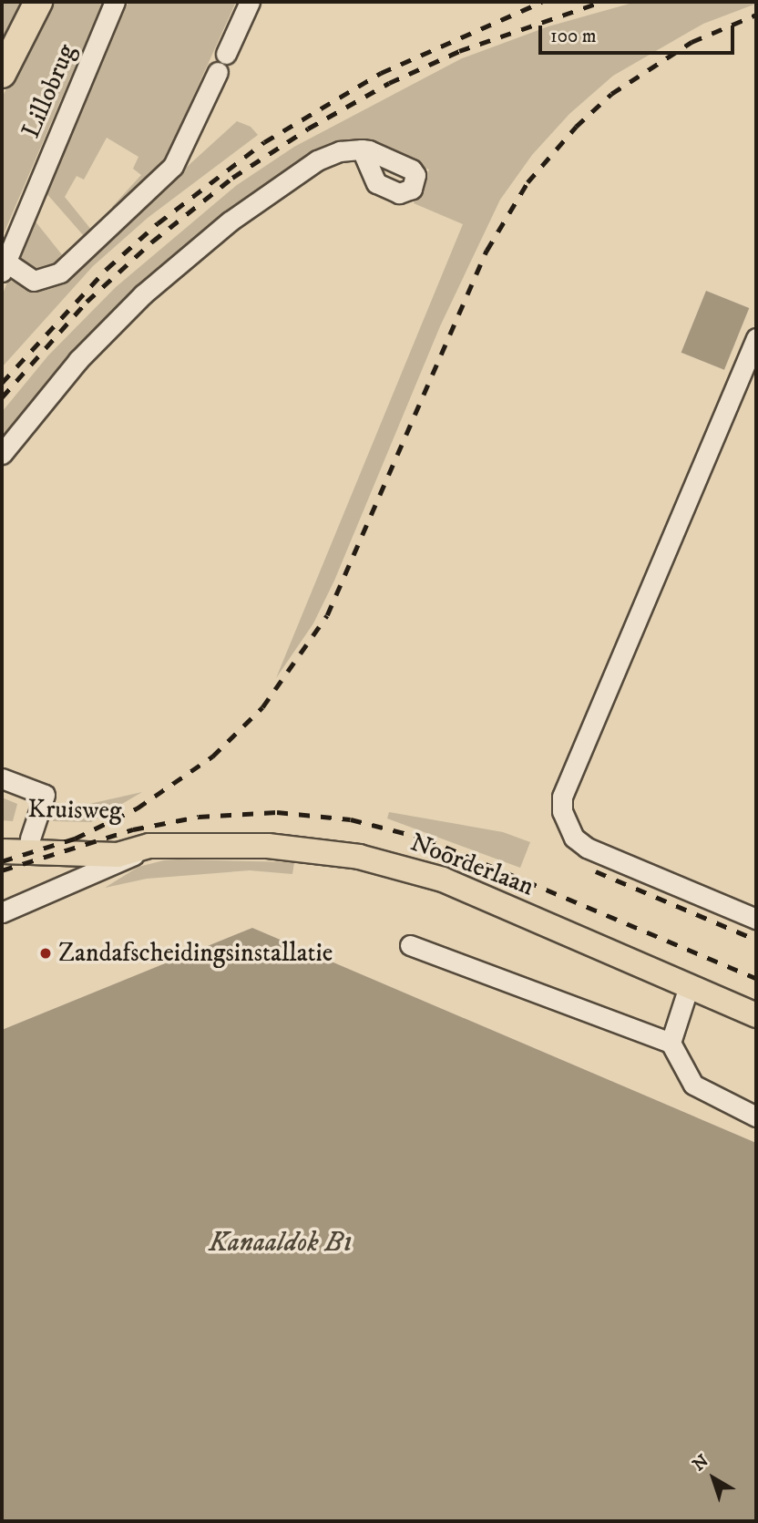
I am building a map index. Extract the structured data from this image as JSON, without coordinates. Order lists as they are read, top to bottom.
{
  "streets": {
    "main road": ["Kruisweg", "Noorderlaan"],
    "street": ["Lillobrug"]
  },
  "crossings": [
    ["Kruisweg", "Noorderlaan"]
  ],
  "water": ["Kanaaldok B1"],
  "places": ["Zandafscheidingsinstallatie"],
  "scale_bar": "100 m",
  "north": "top left"
}
